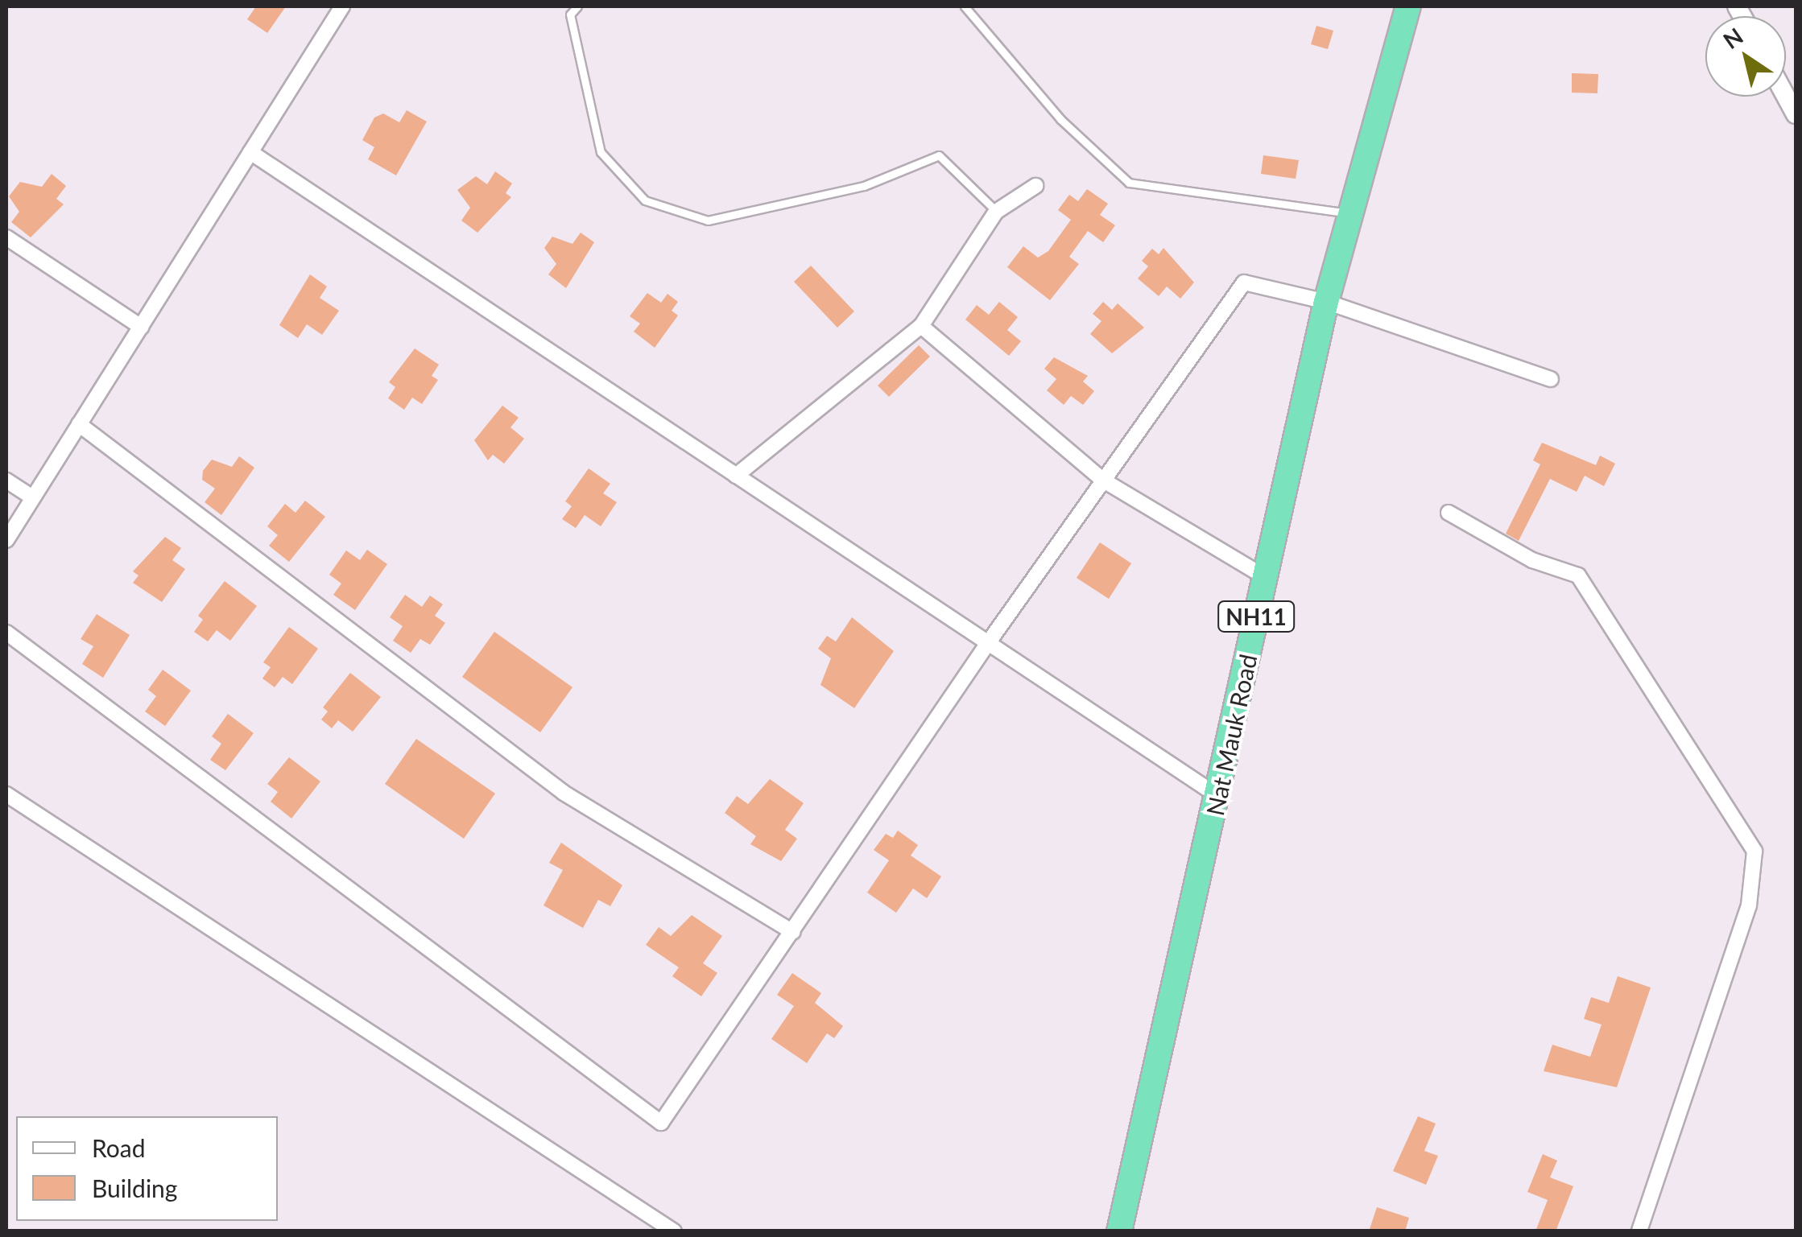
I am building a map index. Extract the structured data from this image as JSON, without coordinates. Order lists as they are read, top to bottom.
{
  "streets": {
    "highway": ["NH11", "Nat Mauk Road"]
  },
  "legend": ["Road", "Building"],
  "north": "top left"
}
